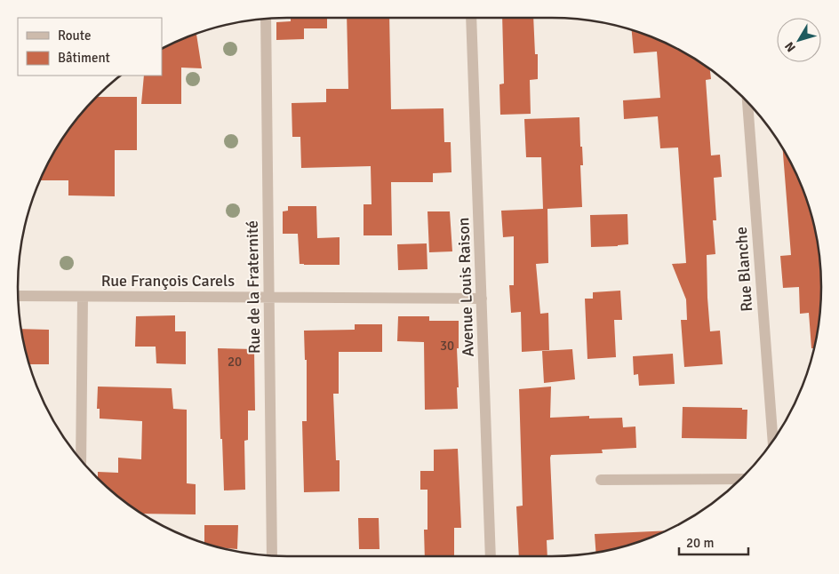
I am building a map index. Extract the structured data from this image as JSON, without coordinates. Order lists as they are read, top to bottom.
{
  "streets": {
    "street": [
      "Rue Blanche",
      "Rue François Carels",
      "Rue de la Fraternité",
      "Avenue Louis Raison"
    ]
  },
  "crossings": [
    ["Rue François Carels", "Rue de la Fraternité"],
    ["Rue François Carels", "Avenue Louis Raison"]
  ],
  "house_numbers": ["30", "20"],
  "legend": ["Route", "Bâtiment"],
  "scale_bar": "20 m",
  "north": "bottom left"
}
